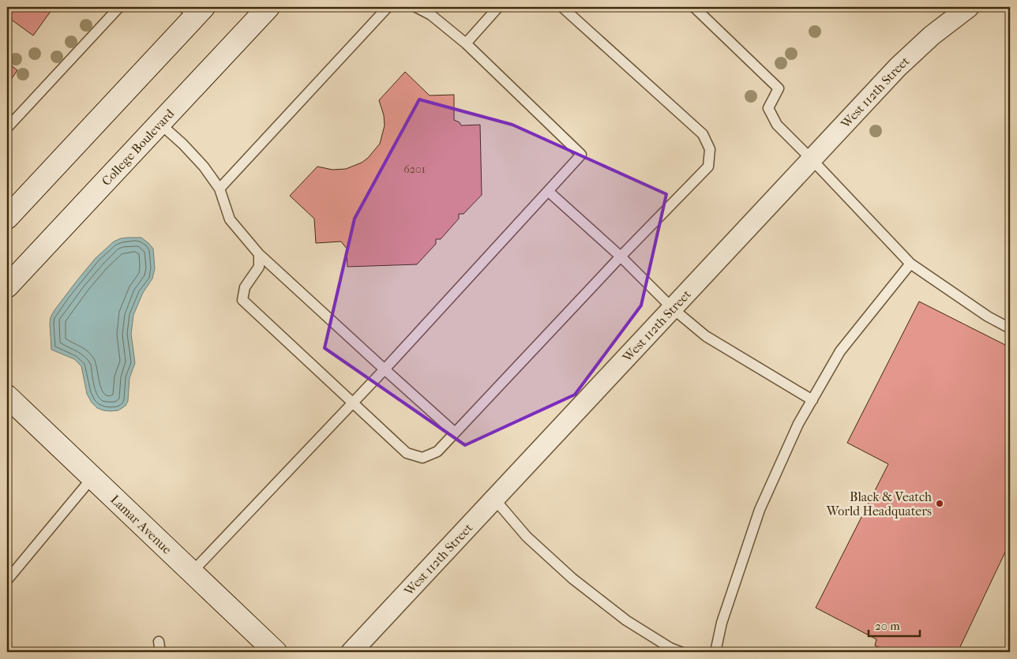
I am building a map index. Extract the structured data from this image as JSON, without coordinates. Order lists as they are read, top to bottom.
{
  "streets": {
    "main road": ["College Boulevard", "Lamar Avenue"],
    "street": ["West 112th Street"]
  },
  "places": ["Black & Veatch World Headquaters"],
  "house_numbers": ["6201"],
  "scale_bar": "20 m"
}
